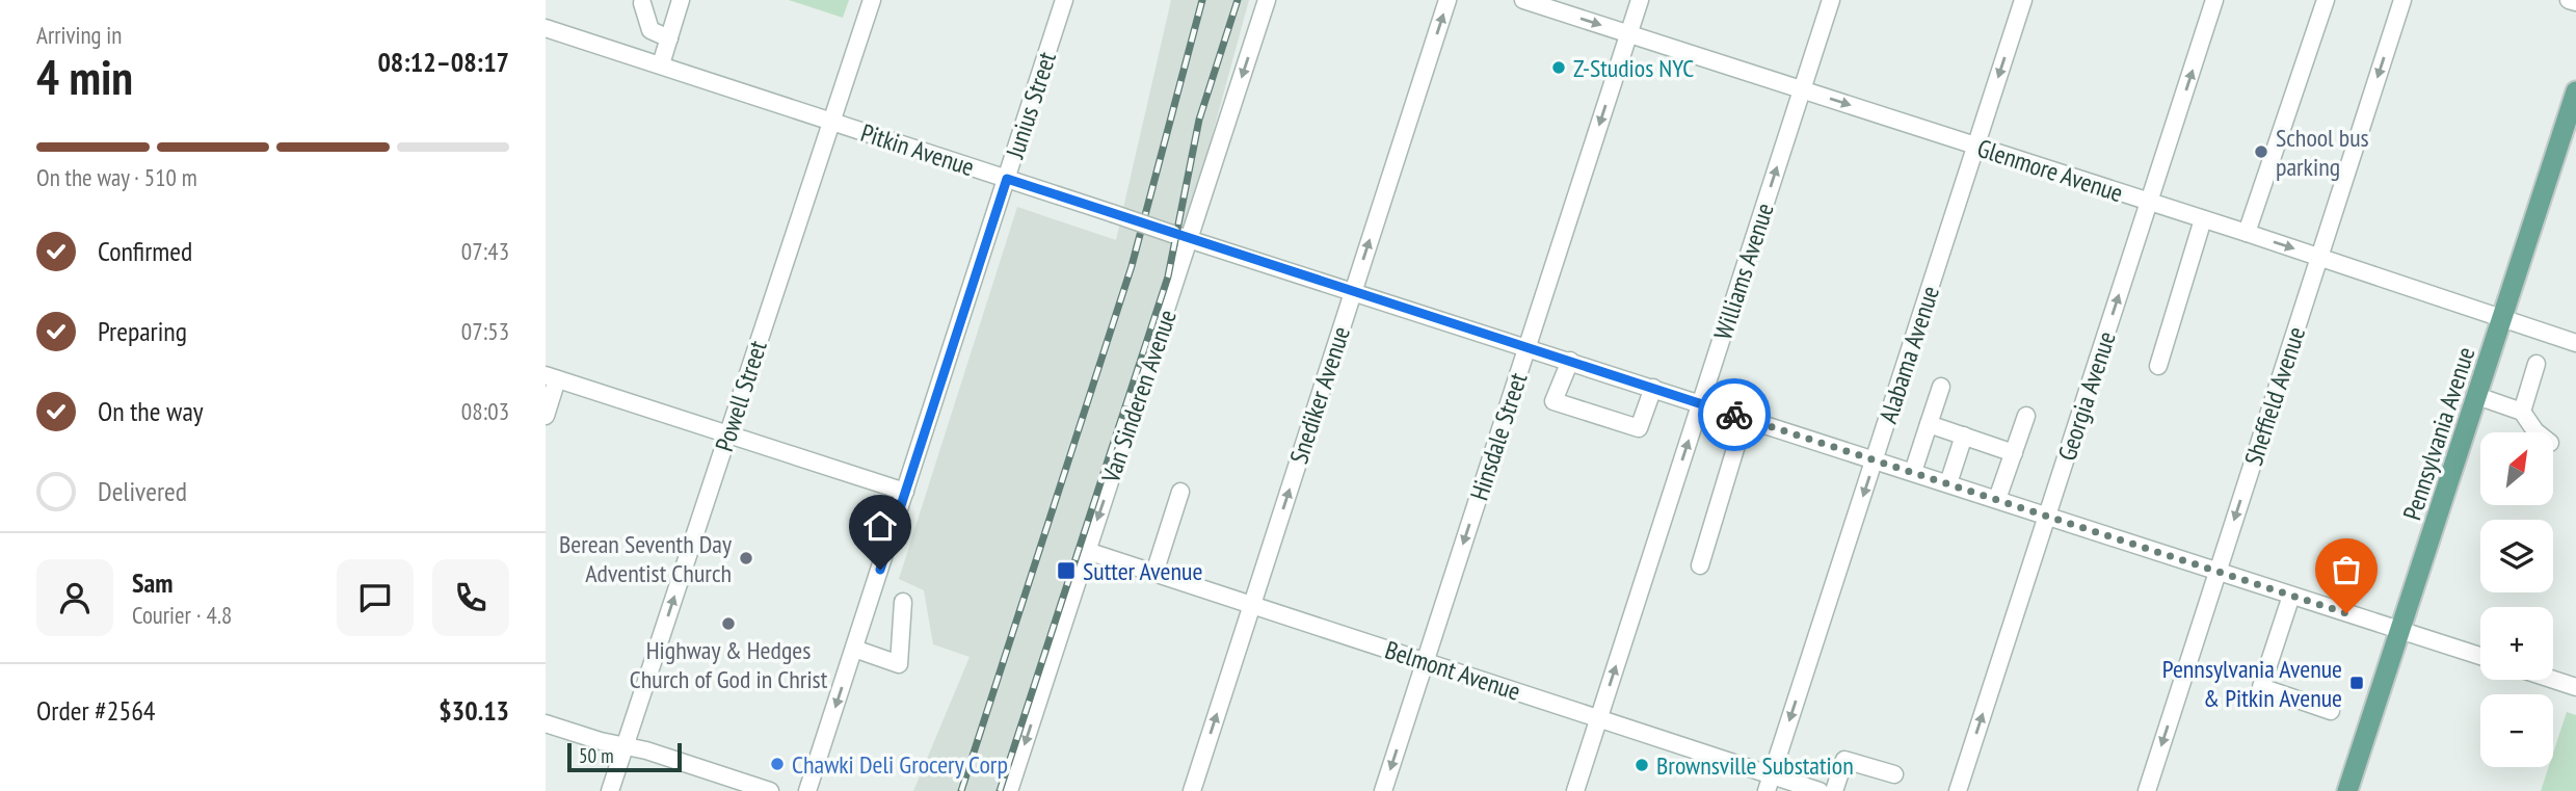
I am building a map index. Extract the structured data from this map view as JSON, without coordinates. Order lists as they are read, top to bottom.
{
  "streets": {
    "main road": ["Pennsylvania Avenue"],
    "street": [
      "Junius Street",
      "Pitkin Avenue",
      "Glenmore Avenue",
      "Williams Avenue",
      "Alabama Avenue",
      "Snediker Avenue",
      "Powell Street",
      "Van Sinderen Avenue",
      "Georgia Avenue",
      "Sheffield Avenue",
      "Hinsdale Street",
      "Belmont Avenue"
    ]
  },
  "crossings": [
    ["Junius Street", "Pitkin Avenue"],
    ["Pitkin Avenue", "Williams Avenue"],
    ["Pitkin Avenue", "Alabama Avenue"],
    ["Pitkin Avenue", "Snediker Avenue"],
    ["Pitkin Avenue", "Powell Street"],
    ["Pitkin Avenue", "Van Sinderen Avenue"],
    ["Pitkin Avenue", "Georgia Avenue"],
    ["Pitkin Avenue", "Sheffield Avenue"],
    ["Pitkin Avenue", "Pennsylvania Avenue"],
    ["Pitkin Avenue", "Hinsdale Street"],
    ["Glenmore Avenue", "Williams Avenue"],
    ["Glenmore Avenue", "Alabama Avenue"],
    ["Glenmore Avenue", "Georgia Avenue"],
    ["Glenmore Avenue", "Sheffield Avenue"],
    ["Glenmore Avenue", "Pennsylvania Avenue"],
    ["Glenmore Avenue", "Hinsdale Street"],
    ["Williams Avenue", "Belmont Avenue"],
    ["Alabama Avenue", "Belmont Avenue"],
    ["Snediker Avenue", "Belmont Avenue"],
    ["Van Sinderen Avenue", "Belmont Avenue"],
    ["Hinsdale Street", "Belmont Avenue"]
  ],
  "one_way": [
    "Williams Avenue",
    "Snediker Avenue",
    "Powell Street",
    "Van Sinderen Avenue",
    "Hinsdale Street"
  ],
  "places": {
    "other": [
      "Z-Studios NYC",
      "School bus parking",
      "Berean Seventh Day Adventist Church",
      "Highway & Hedges Church of God in Christ",
      "Chawki Deli Grocery Corp",
      "Brownsville Substation"
    ],
    "transit": ["Sutter Avenue", "Pennsylvania Avenue & Pitkin Avenue"]
  },
  "scale_bar": "50 m",
  "north": "top right",
  "page": {
    "heading": ["4 min", "Arriving in", "08:12–08:17"],
    "panel": [
      "Sam",
      "Courier · 4.8",
      "Order #2564",
      "$30.13"
    ],
    "bar": "On the way · 510 m",
    "list": [
      ["Confirmed", "07:43"],
      ["Preparing", "07:53"],
      ["On the way", "08:03"],
      "Delivered"
    ],
    "map_buttons": ["+", "−"],
    "scale": "50 m"
  }
}
